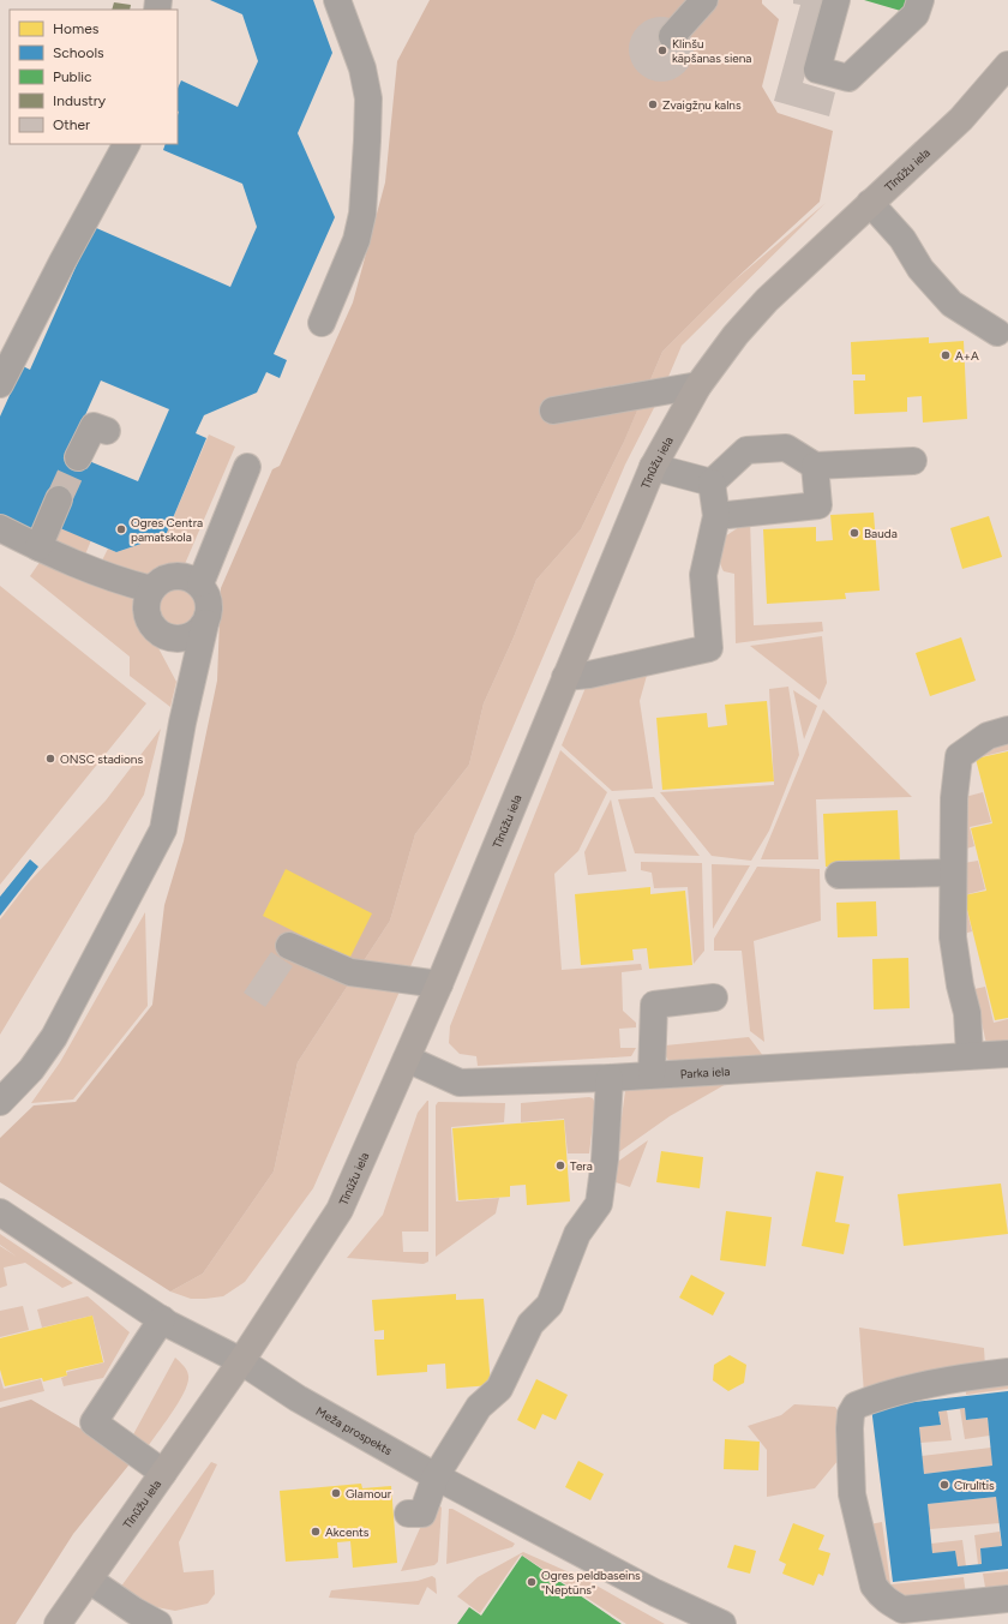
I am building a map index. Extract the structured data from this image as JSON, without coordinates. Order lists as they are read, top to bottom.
{
  "streets": {
    "main road": ["Tīnūžu iela"],
    "street": ["Parka iela", "Meža prospekts"]
  },
  "crossings": [
    ["Tīnūžu iela", "Parka iela"],
    ["Tīnūžu iela", "Meža prospekts"]
  ],
  "places": [
    "Klinšu kāpšanas siena",
    "Zvaigžņu kalns",
    "A+A",
    "Ogres Centra pamatskola",
    "Bauda",
    "ONSC stadions",
    "Tera",
    "Cīrulītis",
    "Glamour",
    "Akcents",
    "Ogres peldbaseins \"Neptūns\""
  ],
  "legend": [
    "Homes",
    "Schools",
    "Public",
    "Industry",
    "Other"
  ]
}
